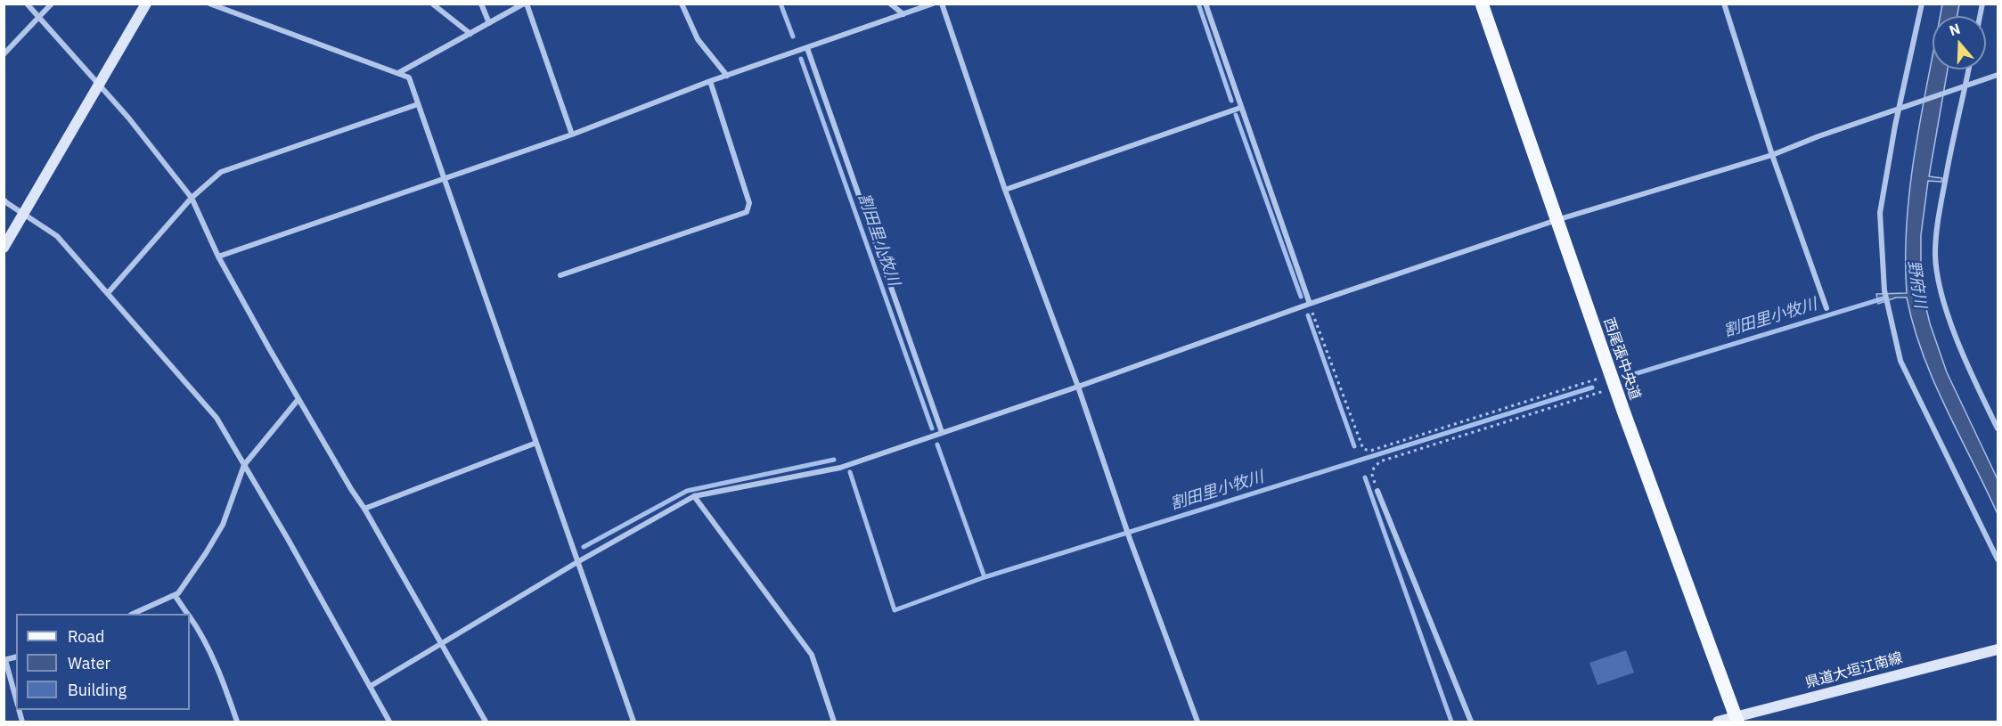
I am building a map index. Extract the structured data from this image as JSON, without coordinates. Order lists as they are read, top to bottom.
{
  "streets": {
    "main road": ["西尾張中央道", "県道大垣江南線"]
  },
  "crossings": [
    ["西尾張中央道", "県道大垣江南線"]
  ],
  "water": ["割田里小牧川", "野府川"],
  "legend": ["Road", "Water", "Building"],
  "north": "top"
}
